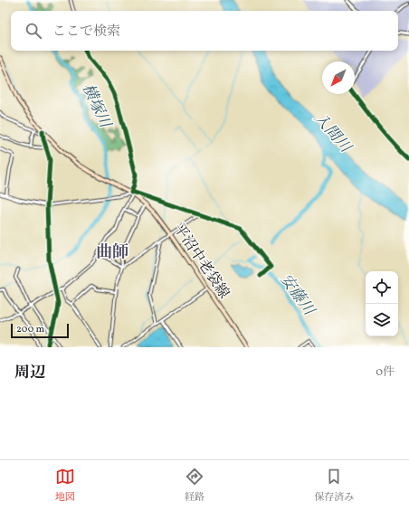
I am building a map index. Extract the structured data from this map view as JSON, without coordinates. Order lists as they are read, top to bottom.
{
  "streets": {
    "main road": ["平沼中老袋線"]
  },
  "districts": ["曲師"],
  "water": ["横塚川", "入間川", "安藤川"],
  "scale_bar": "200 m",
  "north": "bottom left",
  "page": {
    "search": "ここで検索",
    "scale": "200 m",
    "heading": ["周辺", "0件"],
    "nav": ["地図", "経路", "保存済み"]
  }
}
